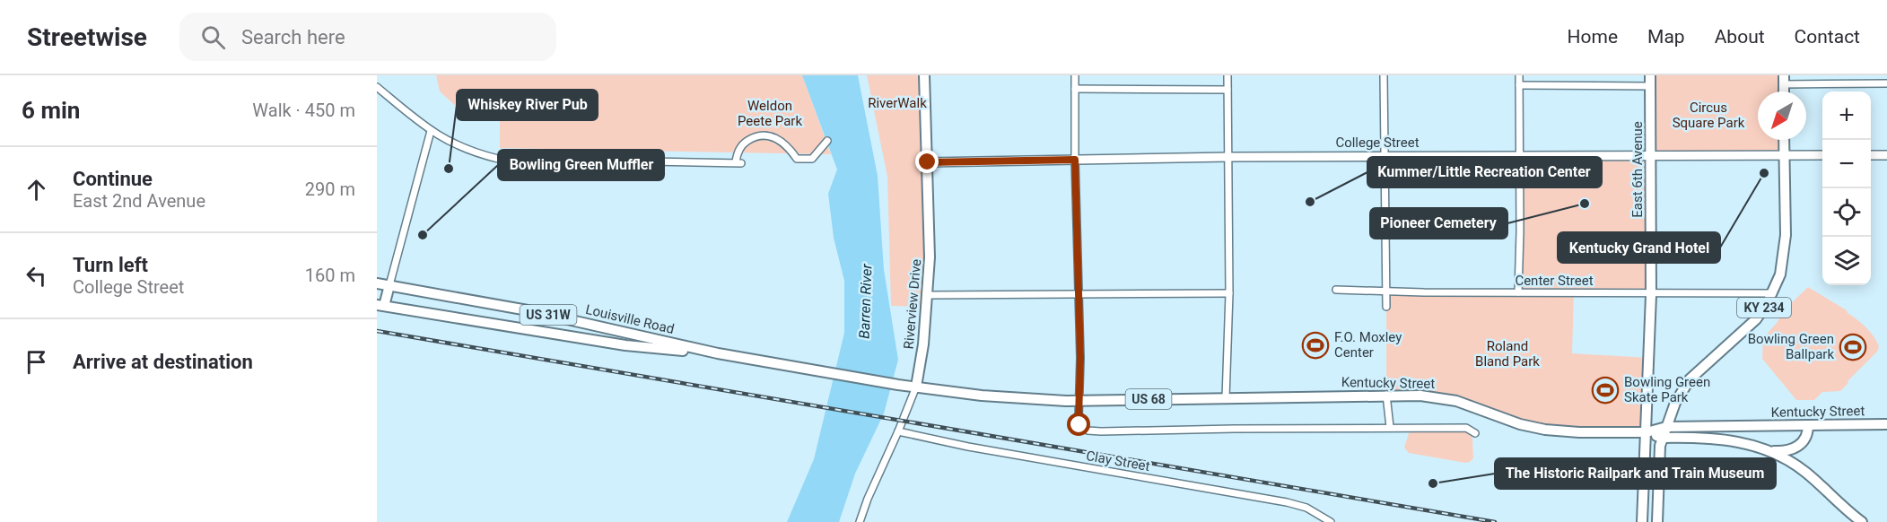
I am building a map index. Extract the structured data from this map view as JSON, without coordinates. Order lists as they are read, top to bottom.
{
  "streets": {
    "main road": [
      "East 6th Avenue",
      "Riverview Drive",
      "KY 234",
      "US 31W",
      "Louisville Road",
      "Kentucky Street",
      "US 68"
    ],
    "street": ["College Street", "Center Street", "Clay Street"]
  },
  "crossings": [
    ["College Street", "East 6th Avenue"],
    ["College Street", "Riverview Drive"],
    ["College Street", "KY 234"],
    ["East 6th Avenue", "Center Street"],
    ["East 6th Avenue", "Kentucky Street"],
    ["Center Street", "KY 234"],
    ["Riverview Drive", "Louisville Road"],
    ["Riverview Drive", "Kentucky Street"],
    ["Riverview Drive", "Clay Street"],
    ["KY 234", "Kentucky Street"],
    ["Louisville Road", "Kentucky Street"]
  ],
  "water": ["Barren River"],
  "parks": [
    "RiverWalk",
    "Weldon Peete Park",
    "Circus Square Park",
    "Roland Bland Park"
  ],
  "places": {
    "other": [
      "Whiskey River Pub",
      "Kentucky Grand Hotel",
      "Kummer/Little Recreation Center",
      "Pioneer Cemetery",
      "Bowling Green Muffler",
      "The Historic Railpark and Train Museum"
    ],
    "sports": ["F.O. Moxley Center", "Bowling Green Ballpark", "Bowling Green Skate Park"]
  },
  "north": "bottom left",
  "page": {
    "header": "Streetwise",
    "search": "Search here",
    "nav": [
      "Home",
      "Map",
      "About",
      "Contact"
    ],
    "heading": ["6 min", "Walk · 450 m"],
    "map_buttons": ["+", "−"],
    "list": [
      ["Continue", "East 2nd Avenue", "290 m"],
      ["Turn left", "College Street", "160 m"],
      "Arrive at destination"
    ]
  }
}
